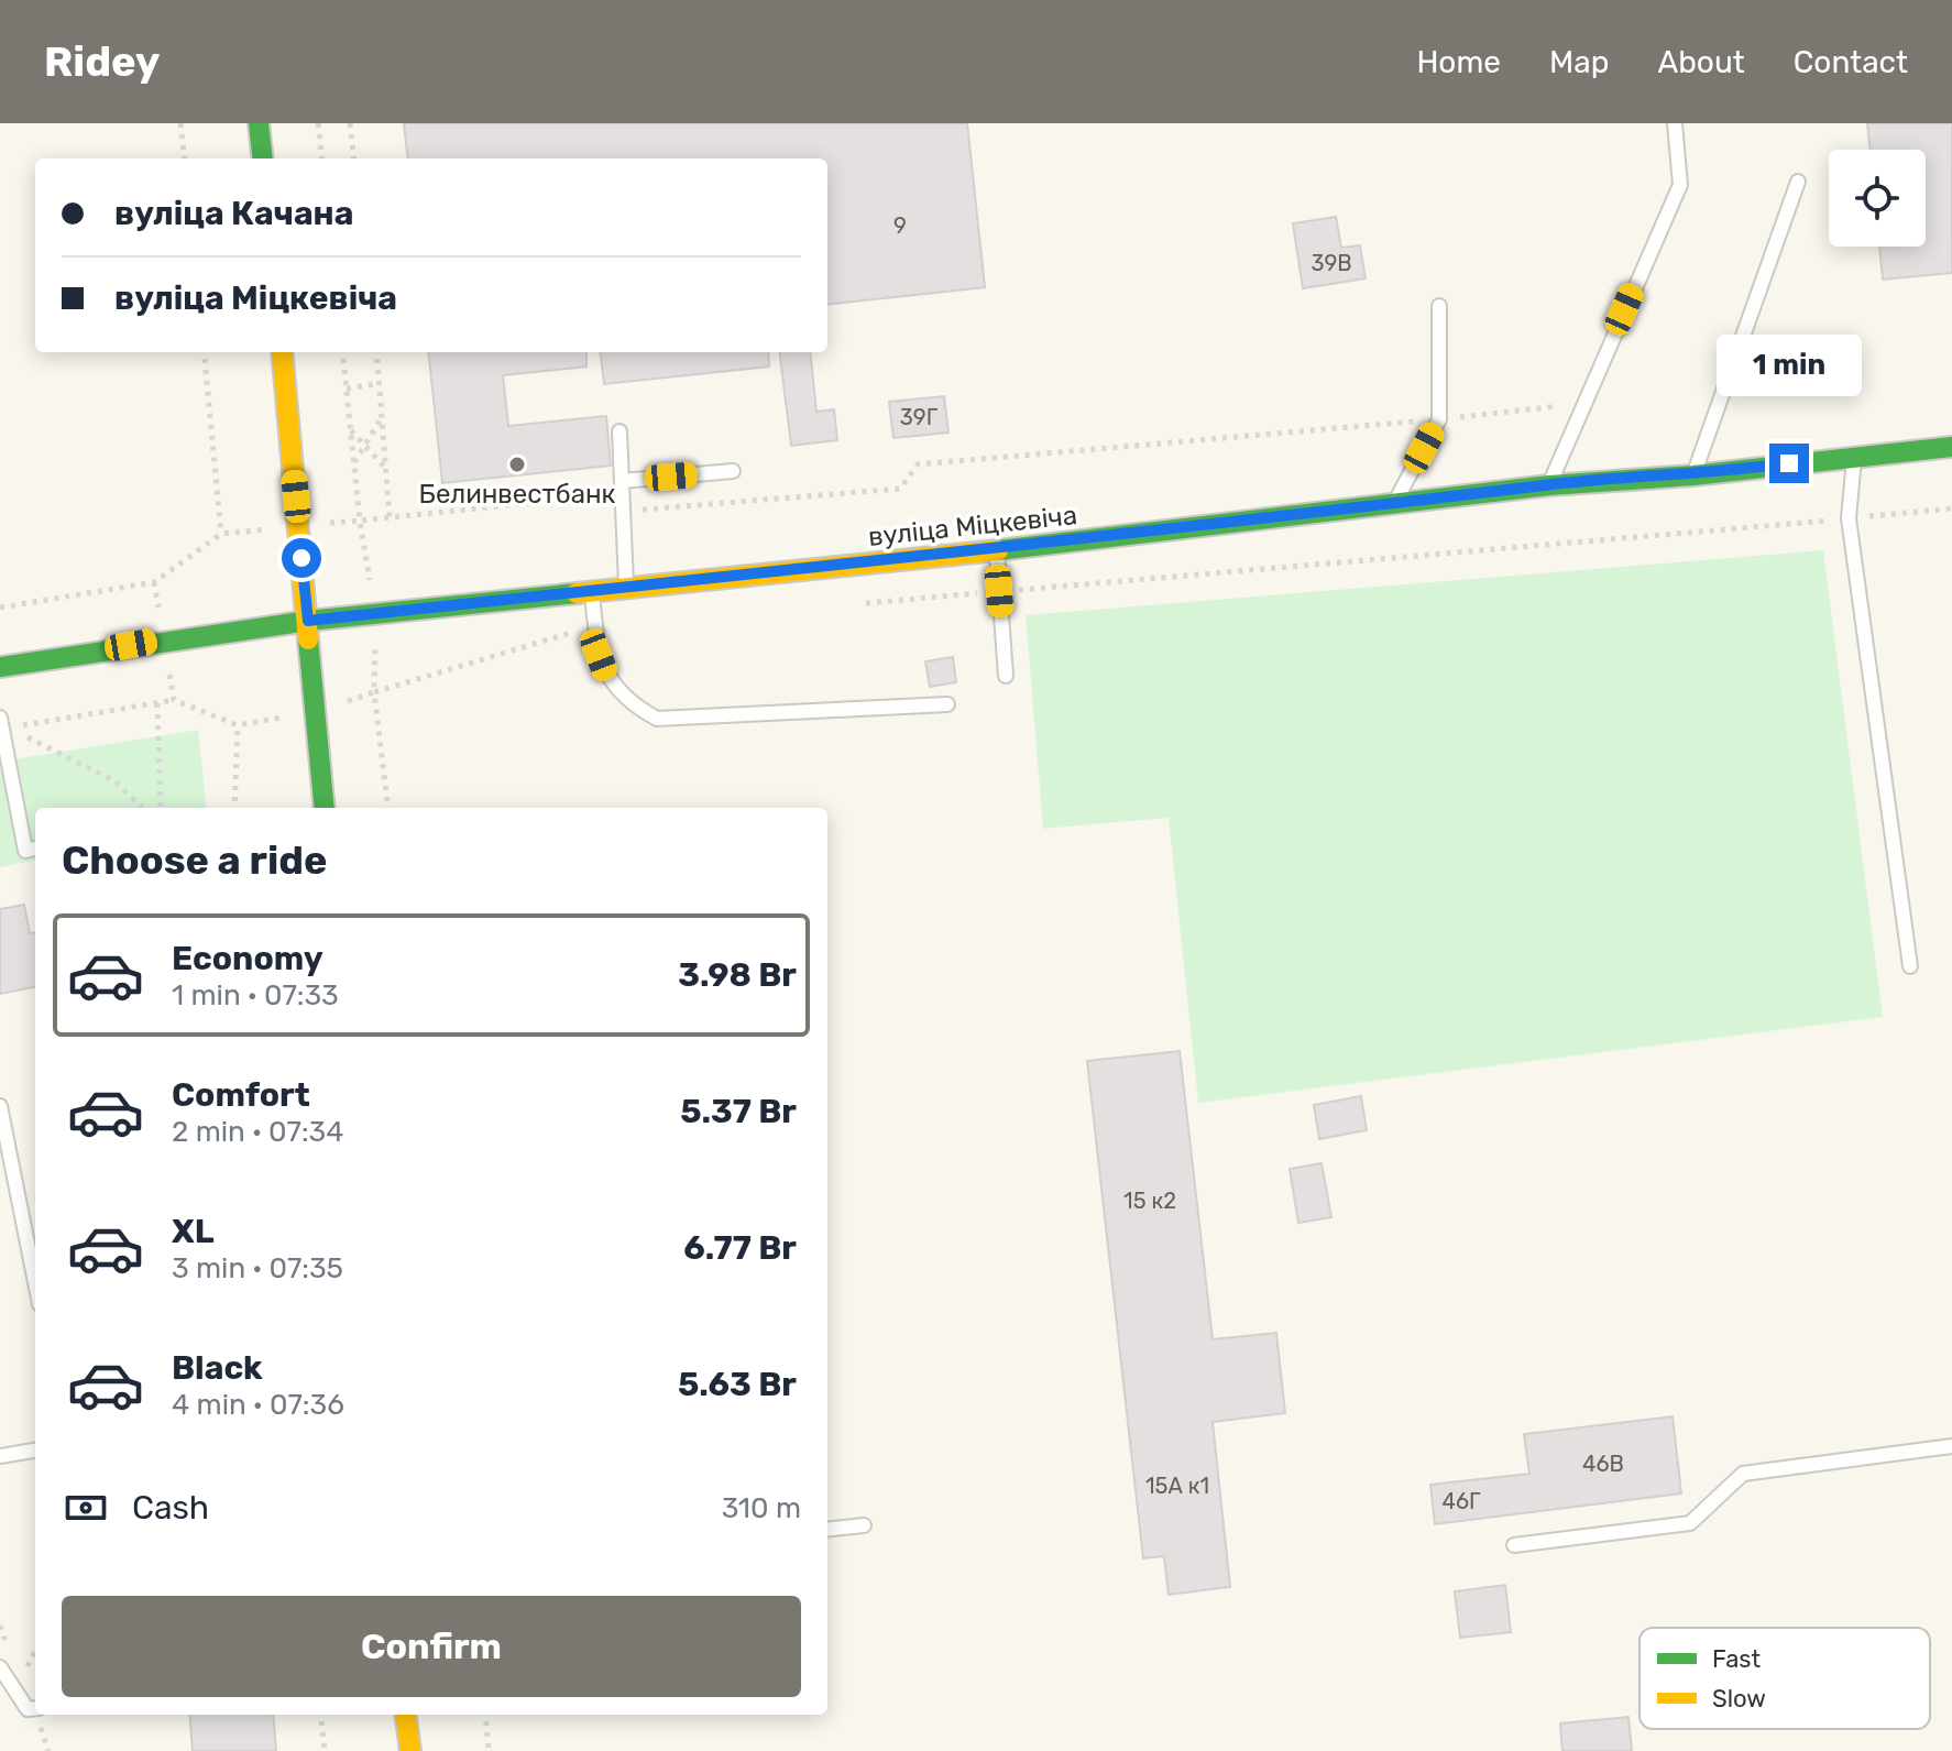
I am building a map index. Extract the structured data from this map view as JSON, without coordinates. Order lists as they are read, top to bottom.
{
  "streets": {
    "street": ["вуліца Міцкевіча"]
  },
  "places": ["Белинвестбанк"],
  "house_numbers": [
    "9",
    "39В",
    "39Г",
    "15 к2",
    "46В",
    "15А к1",
    "46Г"
  ],
  "legend": ["Fast", "Slow"],
  "page": {
    "header": "Ridey",
    "nav": [
      "Home",
      "Map",
      "About",
      "Contact"
    ],
    "banner": ["вуліца Качана", "вуліца Міцкевіча"],
    "bubble": "1 min",
    "heading": "Choose a ride",
    "list": [
      {
        "name": "Economy",
        "note": "1 min · 07:33",
        "value": "3.98 Br"
      },
      {
        "name": "Comfort",
        "note": "2 min · 07:34",
        "value": "5.37 Br"
      },
      {
        "name": "XL",
        "note": "3 min · 07:35",
        "value": "6.77 Br"
      },
      {
        "name": "Black",
        "note": "4 min · 07:36",
        "value": "5.63 Br"
      }
    ],
    "pay": ["Cash", "310 m"],
    "buttons": "Confirm"
  }
}
